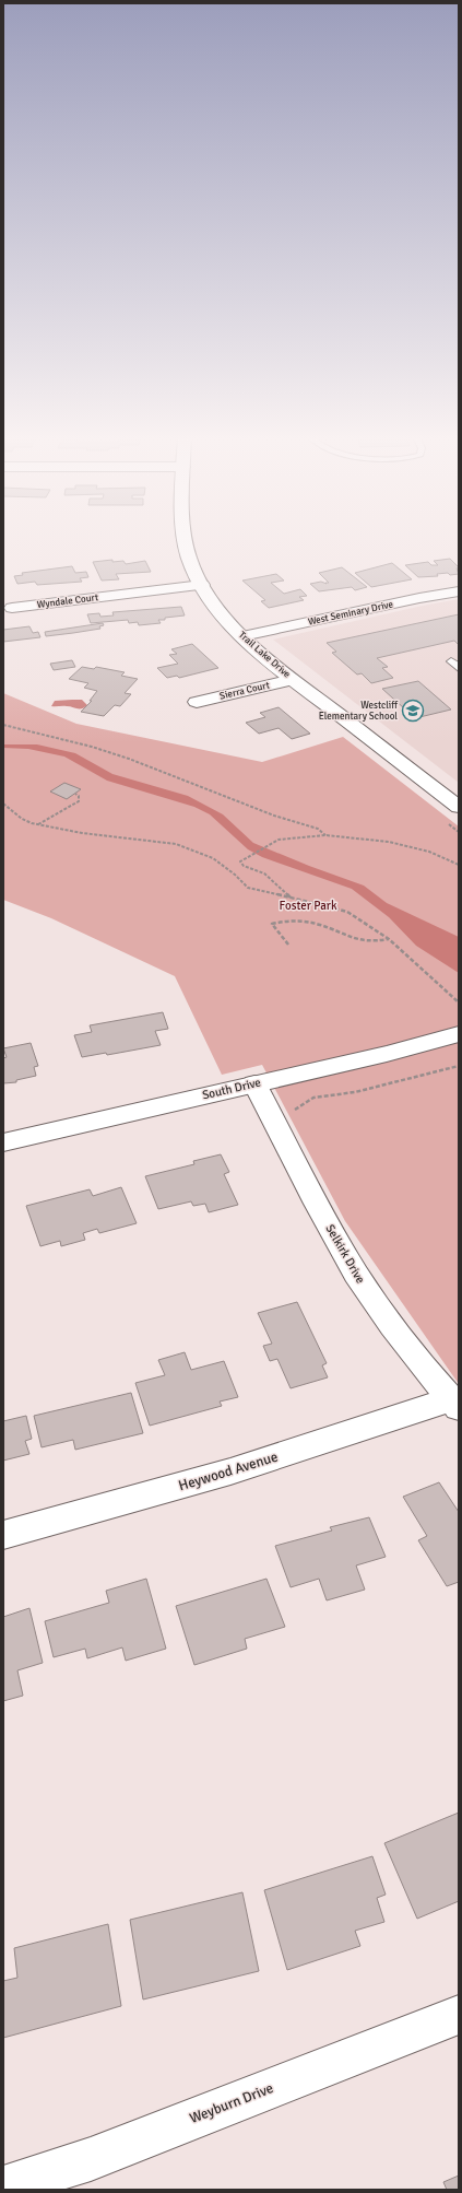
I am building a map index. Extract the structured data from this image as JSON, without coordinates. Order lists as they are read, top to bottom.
{
  "streets": {
    "street": [
      "Wyndale Court",
      "West Seminary Drive",
      "Trail Lake Drive",
      "Sierra Court",
      "South Drive",
      "Selkirk Drive",
      "Heywood Avenue",
      "Weyburn Drive"
    ]
  },
  "crossings": [
    ["Wyndale Court", "Trail Lake Drive"],
    ["West Seminary Drive", "Trail Lake Drive"],
    ["Trail Lake Drive", "Sierra Court"],
    ["South Drive", "Selkirk Drive"],
    ["Selkirk Drive", "Heywood Avenue"]
  ],
  "parks": ["Foster Park"],
  "places": {
    "school or university": ["Westcliff Elementary School"]
  }
}
